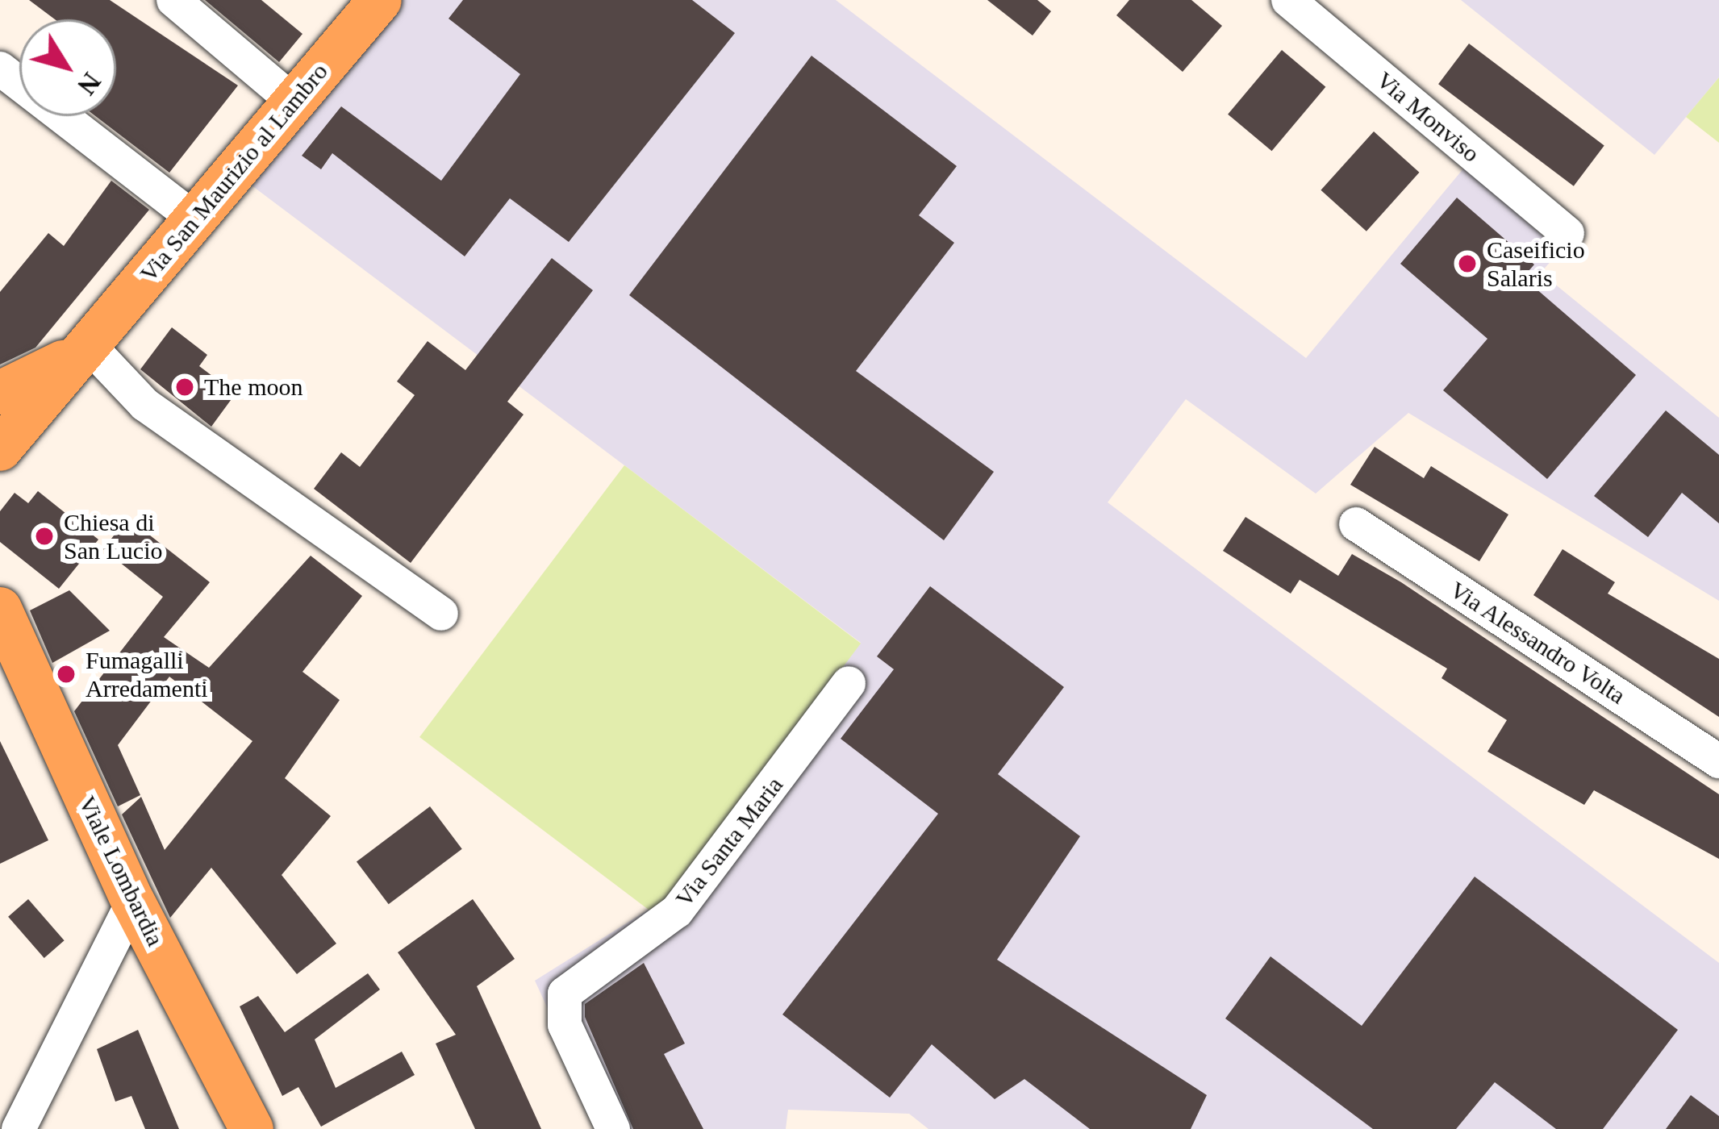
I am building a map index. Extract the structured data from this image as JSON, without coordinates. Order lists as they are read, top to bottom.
{
  "streets": {
    "main road": ["Via San Maurizio al Lambro", "Viale Lombardia"],
    "street": ["Via Monviso", "Via Alessandro Volta", "Via Santa Maria"]
  },
  "places": [
    "Caseificio Salaris",
    "The moon",
    "Chiesa di San Lucio",
    "Fumagalli Arredamenti"
  ],
  "north": "bottom right"
}
